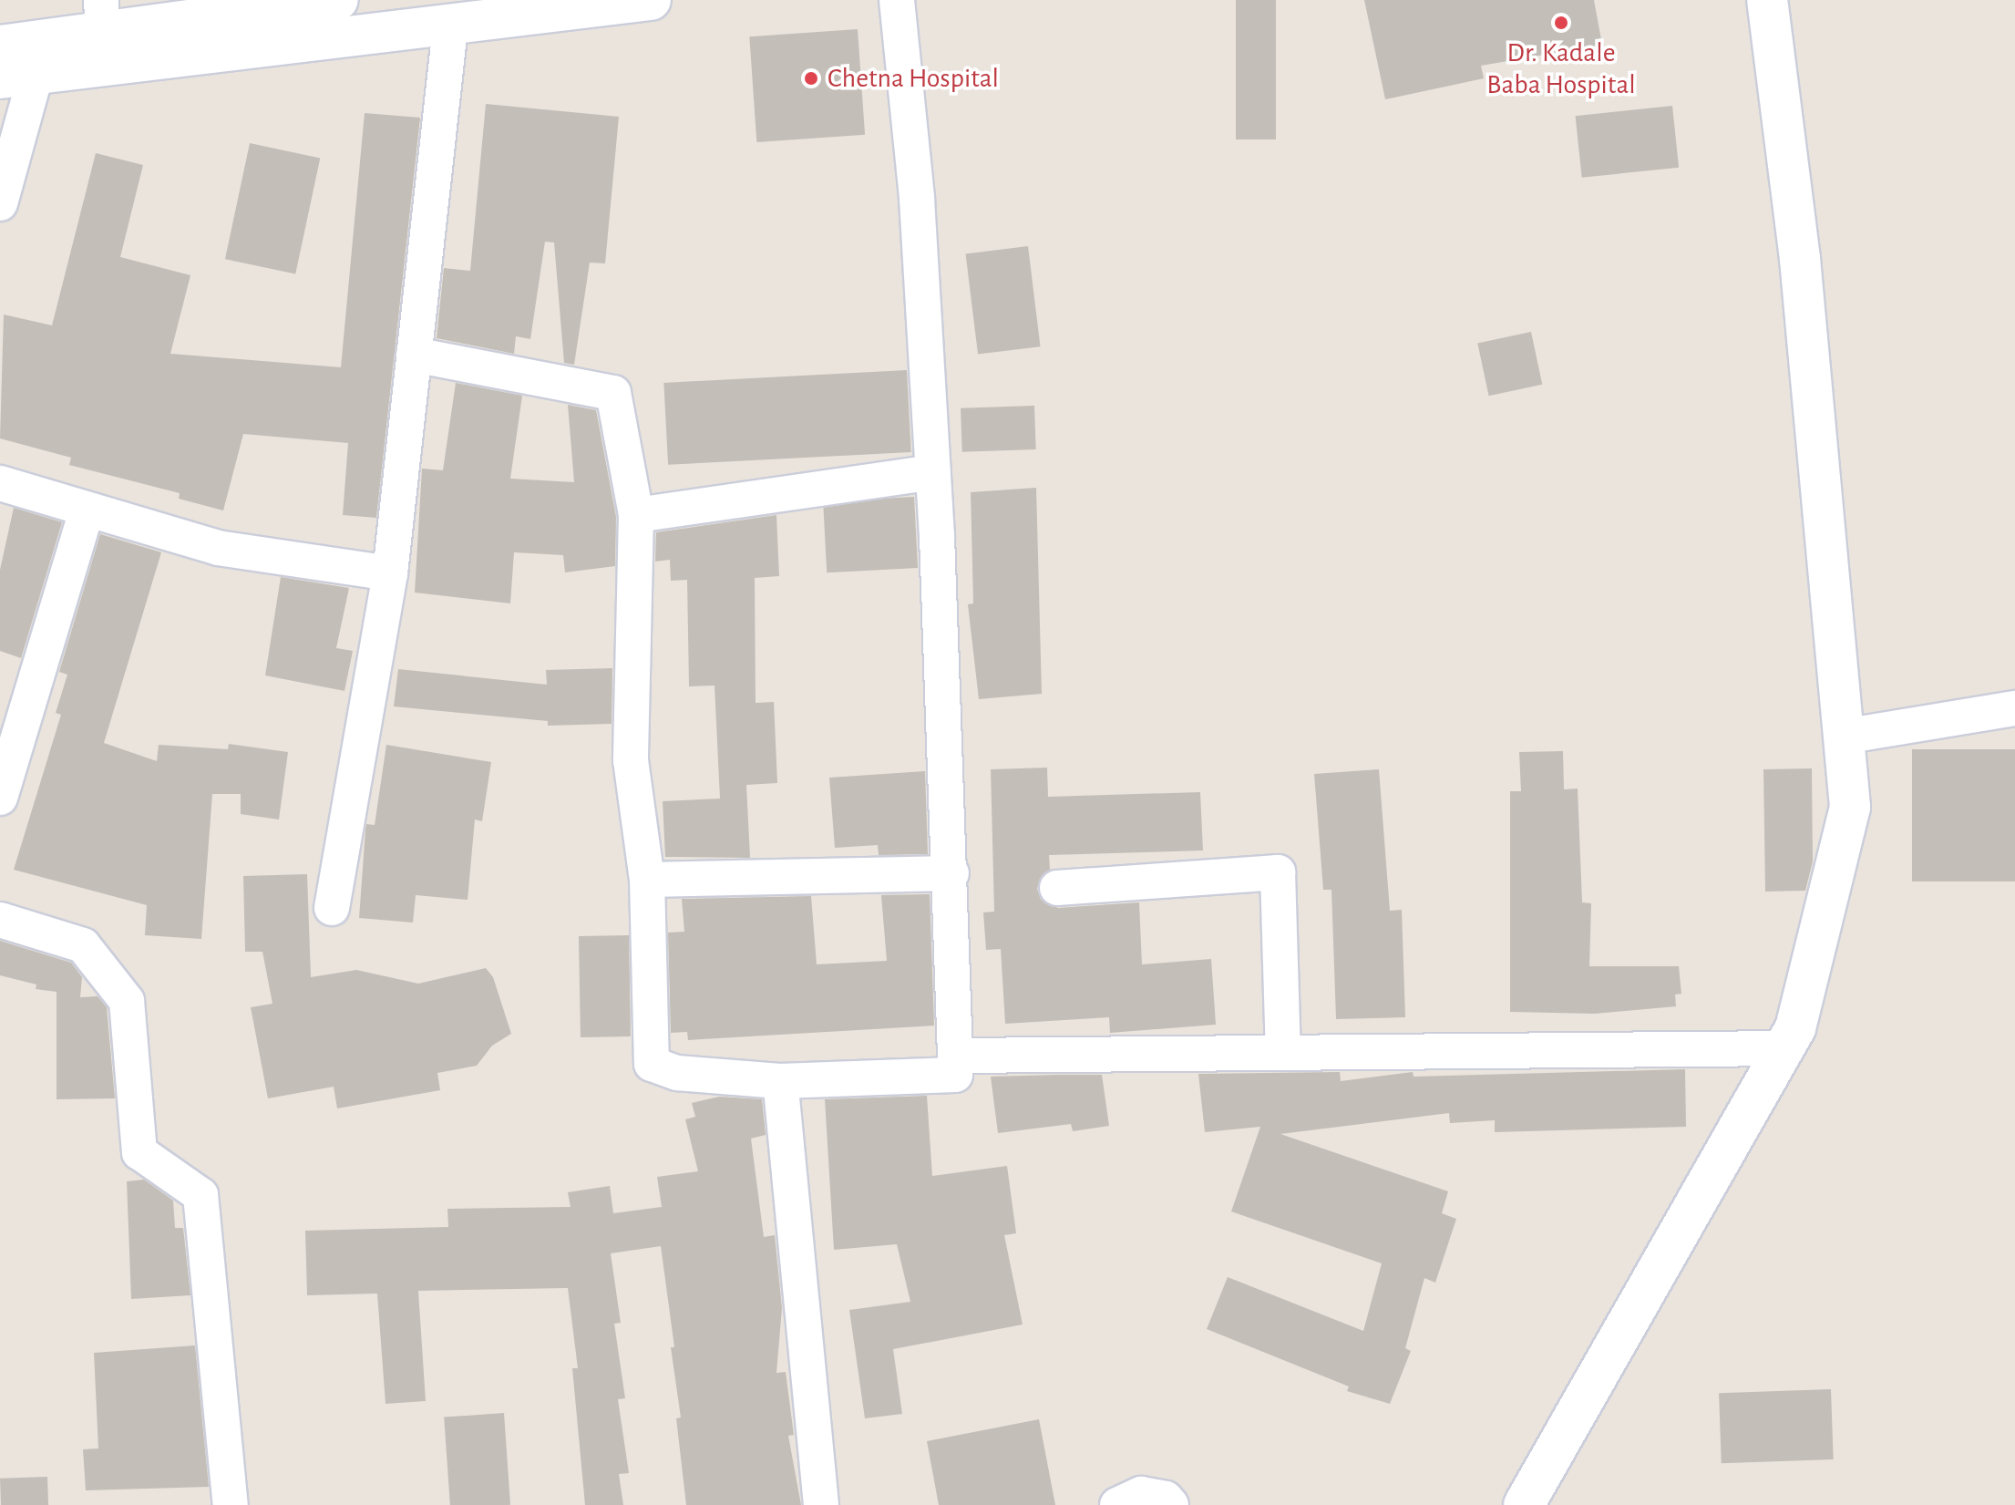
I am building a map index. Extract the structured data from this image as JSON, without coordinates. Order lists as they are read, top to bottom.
{
  "places": ["Dr. Kadale Baba Hospital", "Chetna Hospital"]
}
